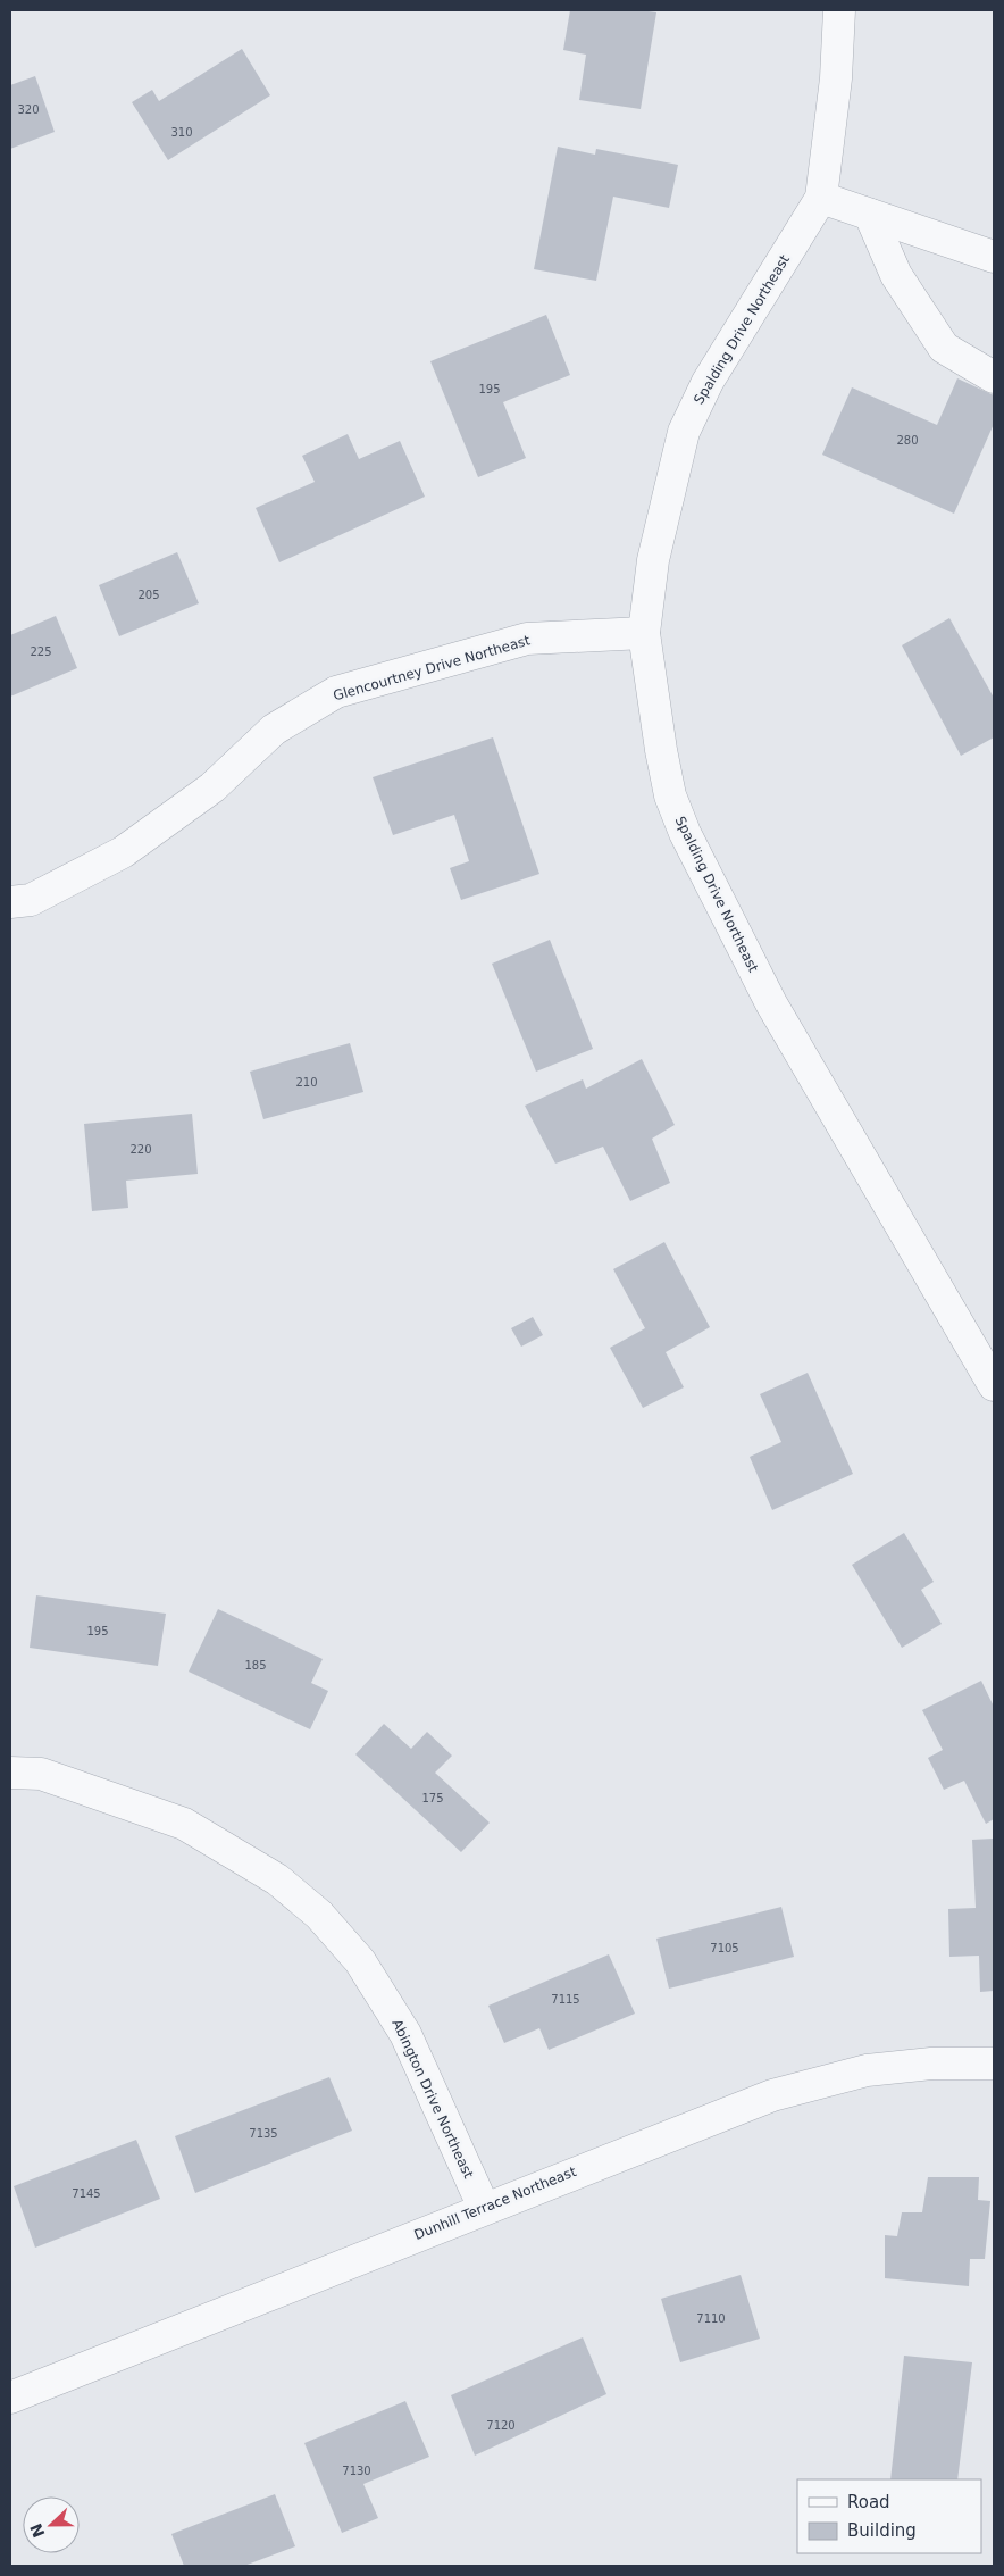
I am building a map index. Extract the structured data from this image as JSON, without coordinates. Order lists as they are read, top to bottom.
{
  "streets": {
    "street": [
      "Spalding Drive Northeast",
      "Glencourtney Drive Northeast",
      "Abington Drive Northeast",
      "Dunhill Terrace Northeast"
    ]
  },
  "crossings": [
    ["Spalding Drive Northeast", "Glencourtney Drive Northeast"],
    ["Abington Drive Northeast", "Dunhill Terrace Northeast"]
  ],
  "house_numbers": [
    "320",
    "310",
    "195",
    "280",
    "205",
    "225",
    "210",
    "220",
    "195",
    "185",
    "175",
    "7105",
    "7115",
    "7135",
    "7145",
    "7110",
    "7120",
    "7130"
  ],
  "legend": ["Road", "Building"],
  "north": "left"
}
